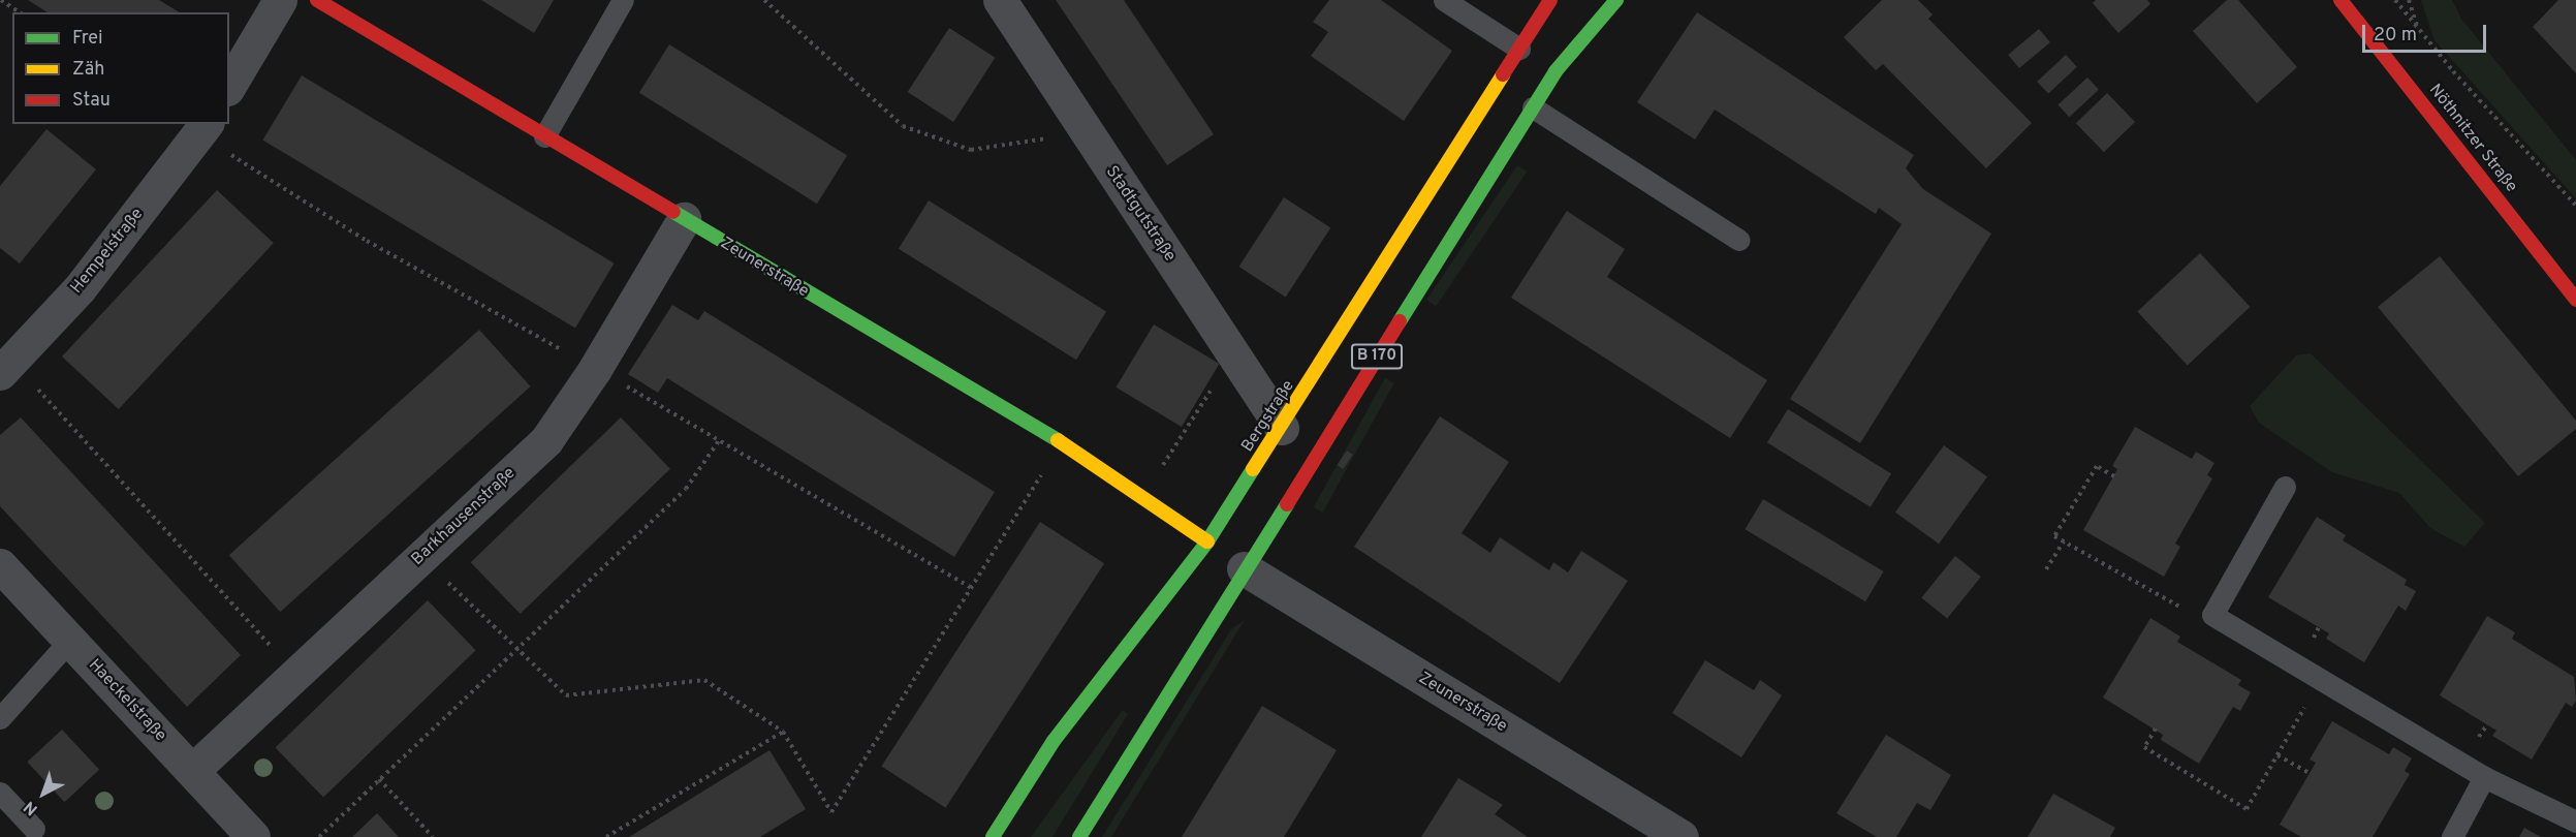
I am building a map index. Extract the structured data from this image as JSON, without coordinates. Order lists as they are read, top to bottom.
{
  "streets": {
    "main road": [
      "Nöthnitzer Straße",
      "Zeunerstraße",
      "B 170",
      "Bergstraße"
    ],
    "street": [
      "Stadtgutstraße",
      "Hempelstraße",
      "Barkhausenstraße",
      "Haeckelstraße"
    ]
  },
  "crossings": [
    ["Stadtgutstraße", "Bergstraße"],
    ["Zeunerstraße", "B 170"],
    ["Zeunerstraße", "Bergstraße"],
    ["Zeunerstraße", "Barkhausenstraße"],
    ["Barkhausenstraße", "Haeckelstraße"]
  ],
  "legend": ["Frei", "Zäh", "Stau"],
  "scale_bar": "20 m",
  "north": "bottom left"
}
